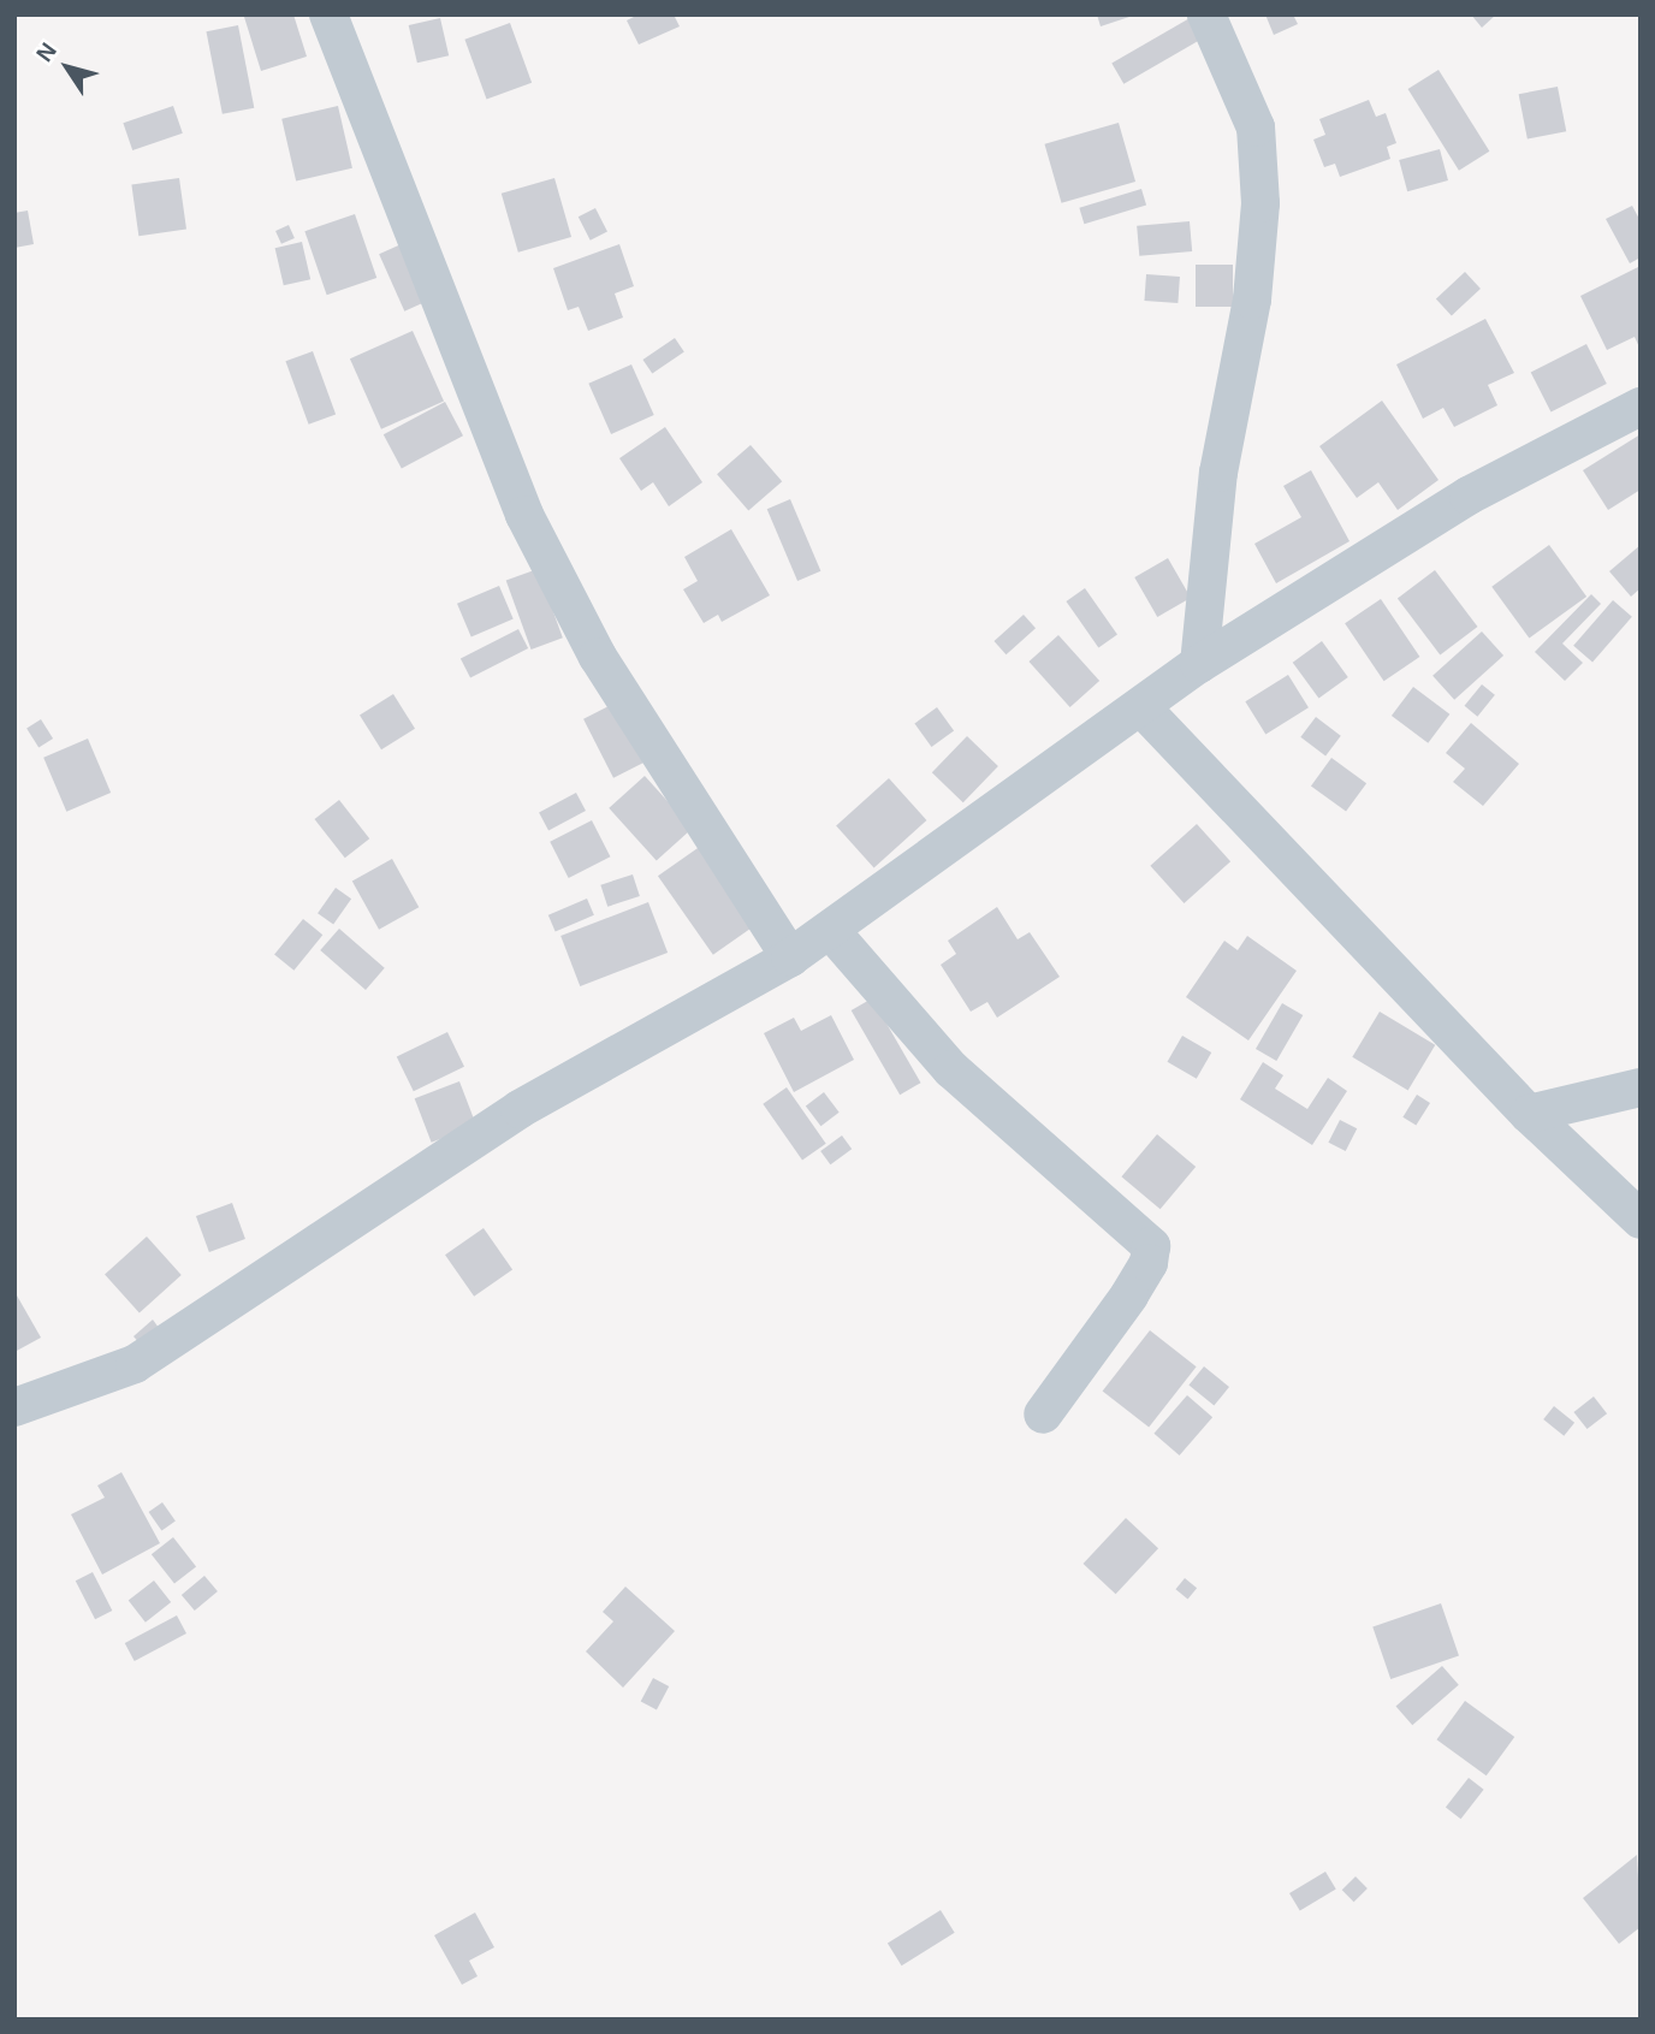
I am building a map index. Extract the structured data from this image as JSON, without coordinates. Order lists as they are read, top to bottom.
{
  "north": "top left"
}
